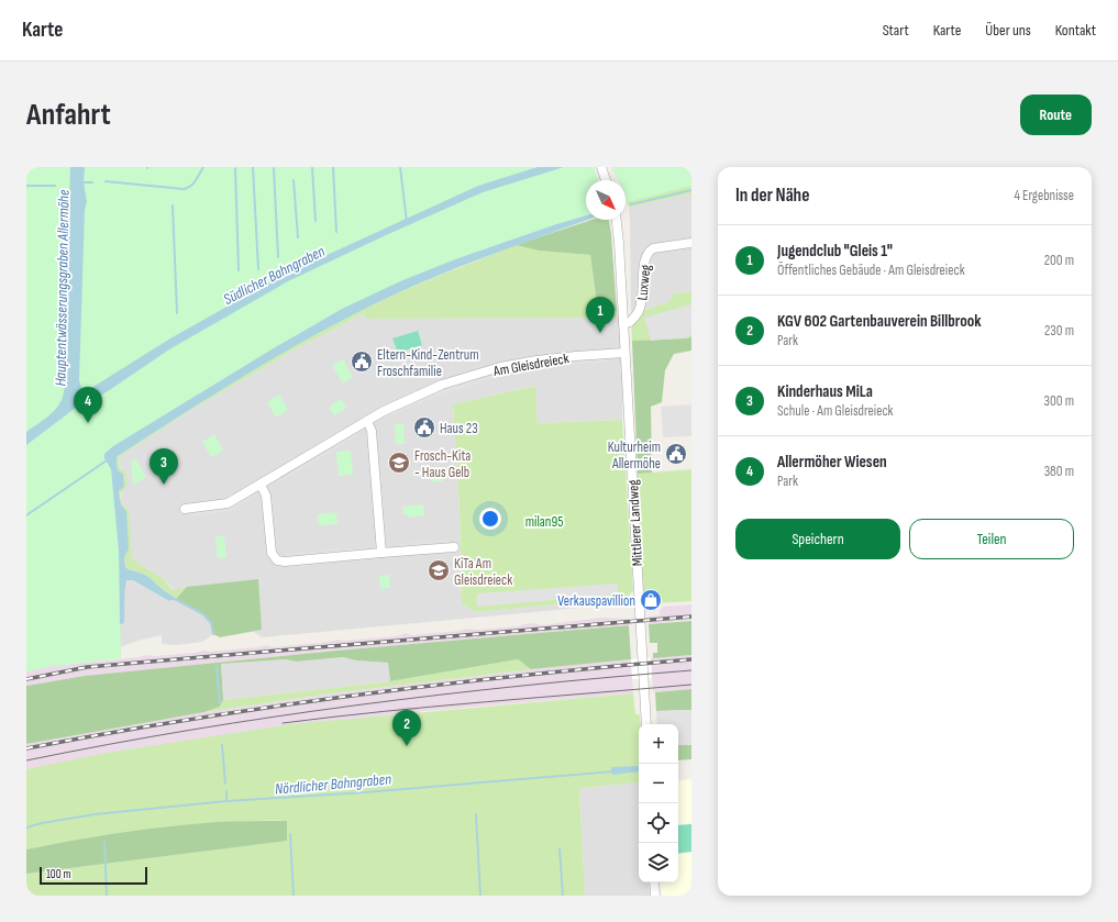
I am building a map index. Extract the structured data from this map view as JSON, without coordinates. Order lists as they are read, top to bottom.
{
  "streets": {
    "street": ["Luxweg", "Am Gleisdreieck", "Mittlerer Landweg"]
  },
  "crossings": [
    ["Luxweg", "Mittlerer Landweg"],
    ["Am Gleisdreieck", "Mittlerer Landweg"]
  ],
  "water": ["Südlicher Bahngraben", "Hauptentwässerungsgraben Allermöhe", "Nördlicher Bahngraben"],
  "parks": ["milan95"],
  "places": {
    "public building": ["Eltern-Kind-Zentrum Froschfamilie", "Haus 23", "Kulturheim Allermöhe"],
    "school or university": ["Frosch-Kita - Haus Gelb", "KiTa Am Gleisdreieck"],
    "shop": ["Verkauspavillion"]
  },
  "scale_bar": "100 m",
  "north": "bottom right",
  "page": {
    "header": "Karte",
    "nav": [
      "Start",
      "Karte",
      "Über uns",
      "Kontakt"
    ],
    "buttons": [
      "Route",
      ["Speichern", "Teilen"]
    ],
    "title": "Anfahrt",
    "heading": ["In der Nähe", "4 Ergebnisse"],
    "list": [
      {
        "mark": "1",
        "name": "Jugendclub \"Gleis 1\"",
        "note": "Öffentliches Gebäude · Am Gleisdreieck",
        "value": "200 m"
      },
      {
        "mark": "2",
        "name": "KGV 602 Gartenbauverein Billbrook",
        "note": "Park",
        "value": "230 m"
      },
      {
        "mark": "3",
        "name": "Kinderhaus MiLa",
        "note": "Schule · Am Gleisdreieck",
        "value": "300 m"
      },
      {
        "mark": "4",
        "name": "Allermöher Wiesen",
        "note": "Park",
        "value": "380 m"
      }
    ],
    "pins": [
      "1",
      "4",
      "3",
      "2"
    ],
    "map_buttons": ["+", "−"],
    "scale": "100 m"
  }
}
